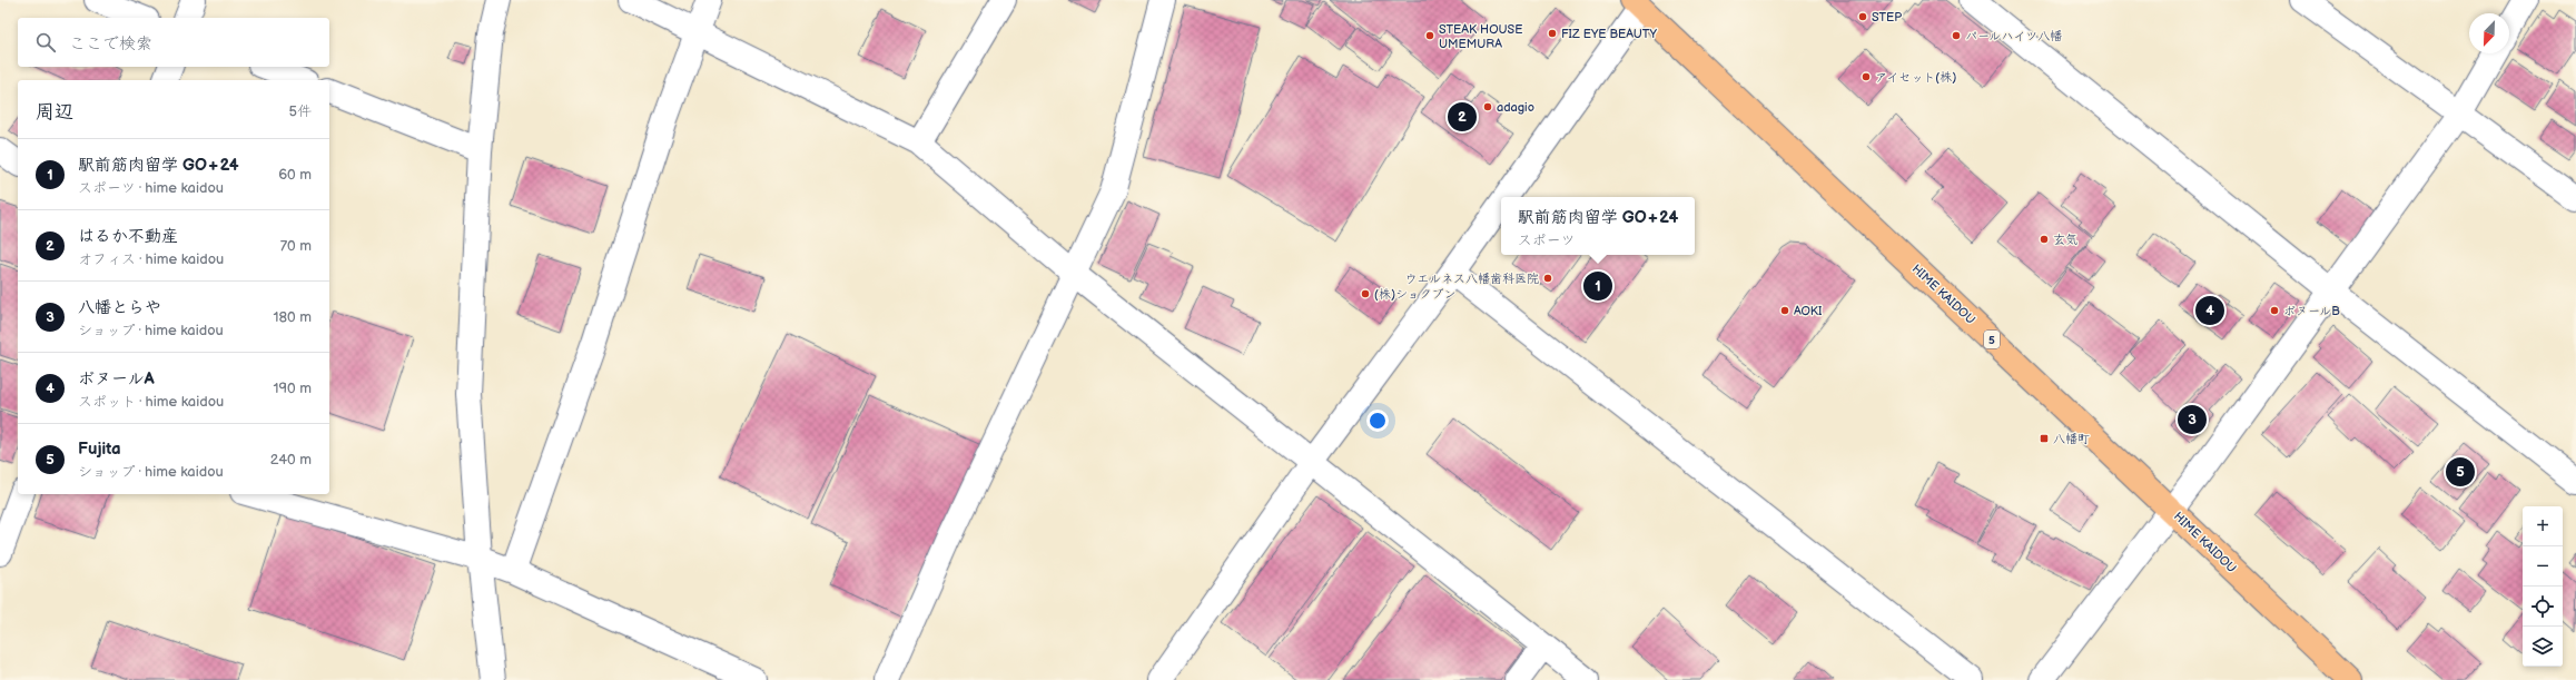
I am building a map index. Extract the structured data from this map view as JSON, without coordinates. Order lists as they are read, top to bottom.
{
  "streets": {
    "main road": ["HIME KAIDOU", "5"]
  },
  "places": {
    "other": [
      "STEP",
      "FIZ EYE BEAUTY",
      "STEAK HOUSE UMEMURA",
      "パールハイツ八幡",
      "アイセット(株)",
      "adagio",
      "玄気",
      "ウエルネス八幡歯科医院",
      "(株)ショクブン",
      "AOKI",
      "ボヌールB"
    ],
    "transit": ["八幡町"]
  },
  "north": "bottom left",
  "page": {
    "search": "ここで検索",
    "heading": ["周辺", "5件"],
    "pins": [
      "2",
      "1",
      "4",
      "3",
      "5"
    ],
    "list": [
      {
        "mark": "1",
        "name": "駅前筋肉留学 GO+24",
        "note": "スポーツ · hime kaidou",
        "value": "60 m"
      },
      {
        "mark": "2",
        "name": "はるか不動産",
        "note": "オフィス · hime kaidou",
        "value": "70 m"
      },
      {
        "mark": "3",
        "name": "八幡とらや",
        "note": "ショップ · hime kaidou",
        "value": "180 m"
      },
      {
        "mark": "4",
        "name": "ボヌールA",
        "note": "スポット · hime kaidou",
        "value": "190 m"
      },
      {
        "mark": "5",
        "name": "Fujita",
        "note": "ショップ · hime kaidou",
        "value": "240 m"
      }
    ],
    "popup": ["駅前筋肉留学 GO+24", "スポーツ"],
    "map_buttons": ["+", "−"]
  }
}
